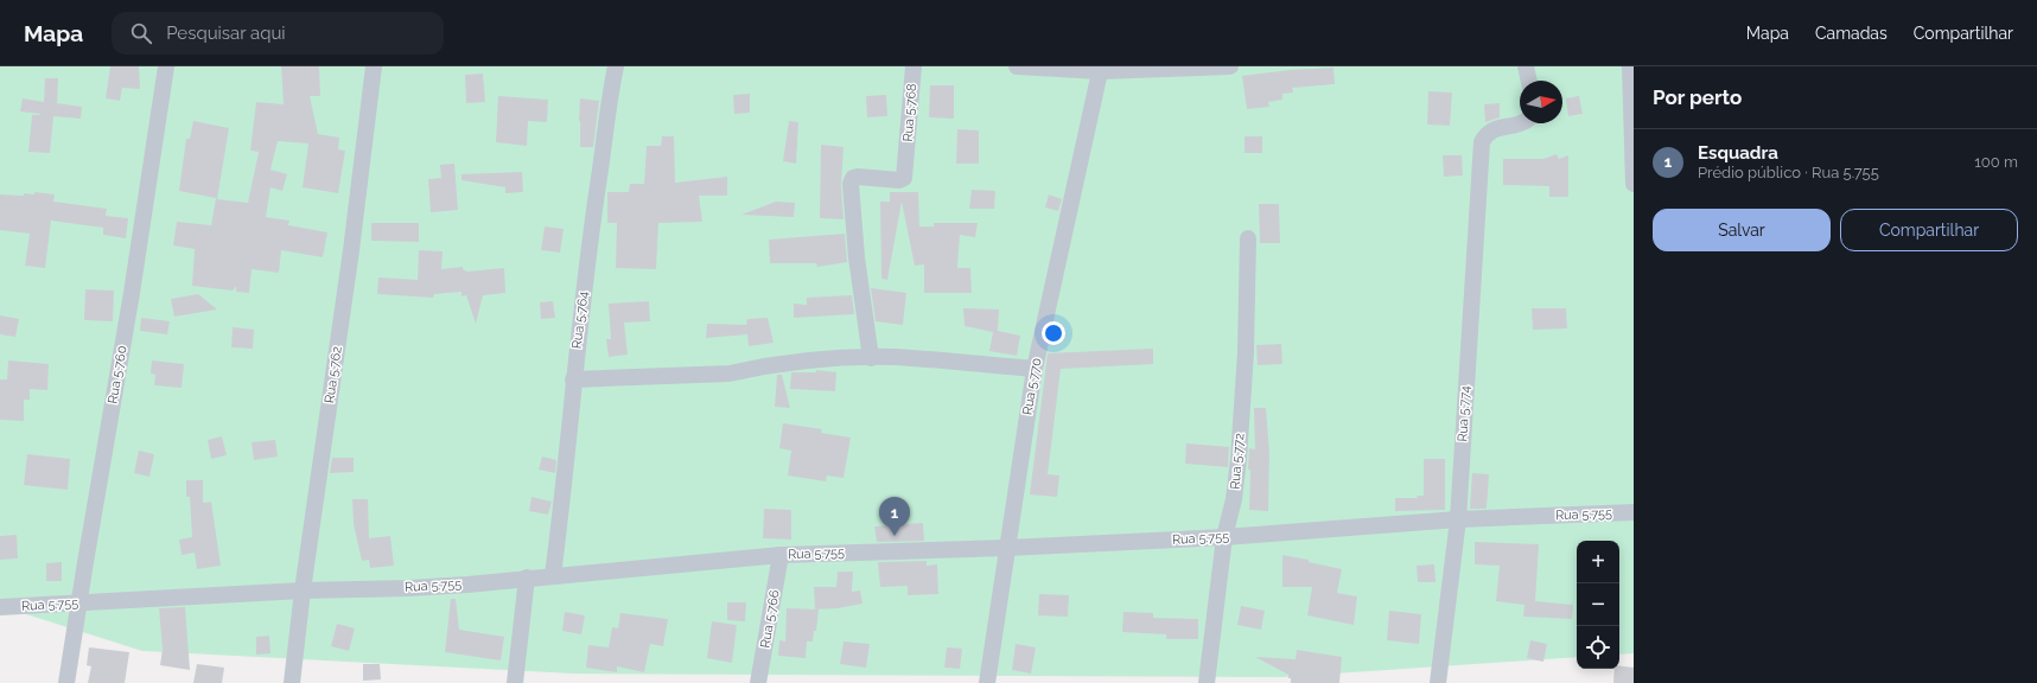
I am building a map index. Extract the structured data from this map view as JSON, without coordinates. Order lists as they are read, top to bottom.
{
  "streets": {
    "street": [
      "Rua 5.768",
      "Rua 5.764",
      "Rua 5.760",
      "Rua 5.762",
      "Rua 5.770",
      "Rua 5.774",
      "Rua 5.772",
      "Rua 5.755",
      "Rua 5.766"
    ]
  },
  "crossings": [
    ["Rua 5.764", "Rua 5.755"],
    ["Rua 5.760", "Rua 5.755"],
    ["Rua 5.762", "Rua 5.755"],
    ["Rua 5.770", "Rua 5.755"],
    ["Rua 5.774", "Rua 5.755"],
    ["Rua 5.772", "Rua 5.755"],
    ["Rua 5.755", "Rua 5.766"]
  ],
  "north": "right",
  "page": {
    "header": "Mapa",
    "search": "Pesquisar aqui",
    "nav": ["Mapa", "Camadas", "Compartilhar"],
    "heading": "Por perto",
    "list": [
      {
        "mark": "1",
        "name": "Esquadra",
        "note": "Prédio público · Rua 5.755",
        "value": "100 m"
      }
    ],
    "buttons": ["Salvar", "Compartilhar"],
    "pins": "1",
    "map_buttons": ["+", "−"]
  }
}
